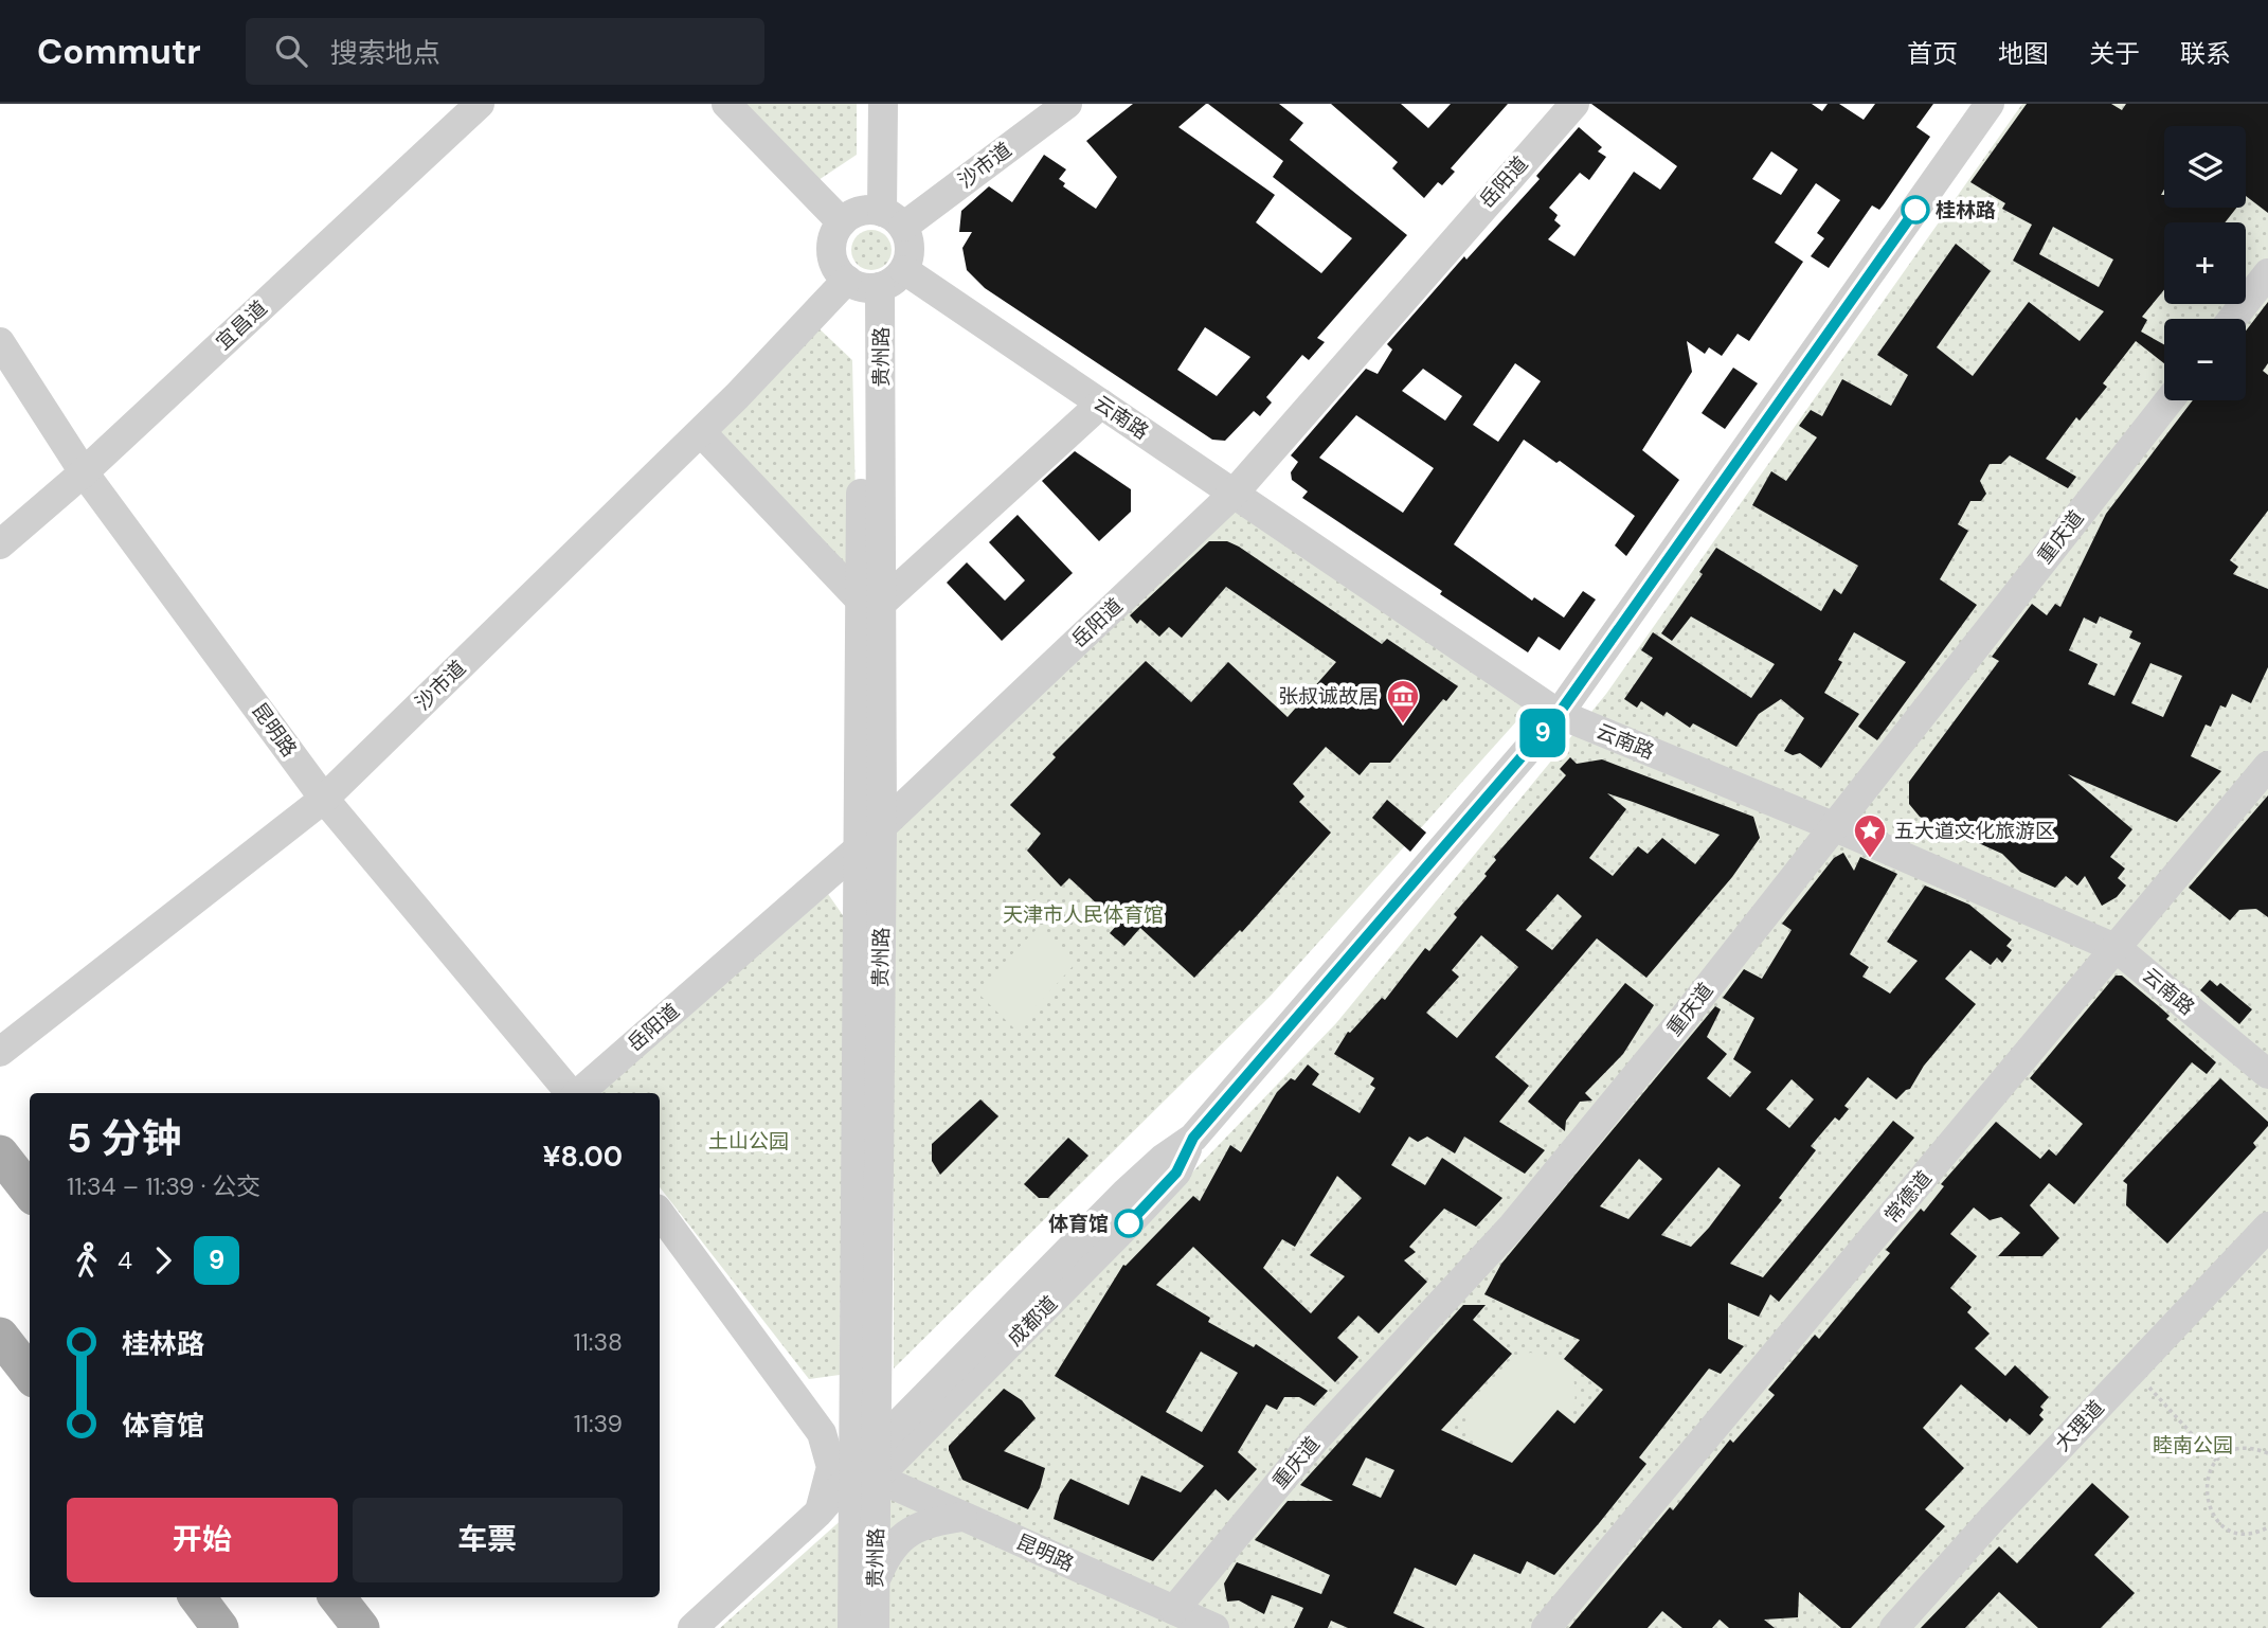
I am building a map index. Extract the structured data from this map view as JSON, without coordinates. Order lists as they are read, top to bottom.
{
  "streets": {
    "street": [
      "沙市道",
      "岳阳道",
      "宜昌道",
      "贵州路",
      "云南路",
      "重庆道",
      "昆明路",
      "常德道",
      "成都道",
      "大理道"
    ]
  },
  "crossings": [
    ["沙市道", "贵州路"],
    ["沙市道", "云南路"],
    ["沙市道", "昆明路"],
    ["岳阳道", "贵州路"],
    ["岳阳道", "云南路"],
    ["宜昌道", "昆明路"],
    ["贵州路", "云南路"],
    ["贵州路", "昆明路"],
    ["贵州路", "成都道"],
    ["云南路", "重庆道"],
    ["云南路", "常德道"],
    ["云南路", "成都道"],
    ["重庆道", "昆明路"],
    ["昆明路", "成都道"]
  ],
  "parks": ["天津市人民体育馆", "土山公园", "睦南公园"],
  "places": {
    "other": ["桂林路", "体育馆"],
    "museum": ["张叔诚故居"],
    "place": ["五大道文化旅游区"]
  },
  "lines": ["bus line 9"],
  "page": {
    "header": "Commutr",
    "search": "搜索地点",
    "nav": [
      "首页",
      "地图",
      "关于",
      "联系"
    ],
    "on_map": "9",
    "map_buttons": ["+", "−"],
    "heading": ["5 分钟", "11:34 – 11:39 · 公交", "¥8.00"],
    "legs": ["4", "9"],
    "list": [
      {
        "name": "桂林路",
        "value": "11:38"
      },
      {
        "name": "体育馆",
        "value": "11:39"
      }
    ],
    "buttons": ["开始", "车票"]
  }
}
